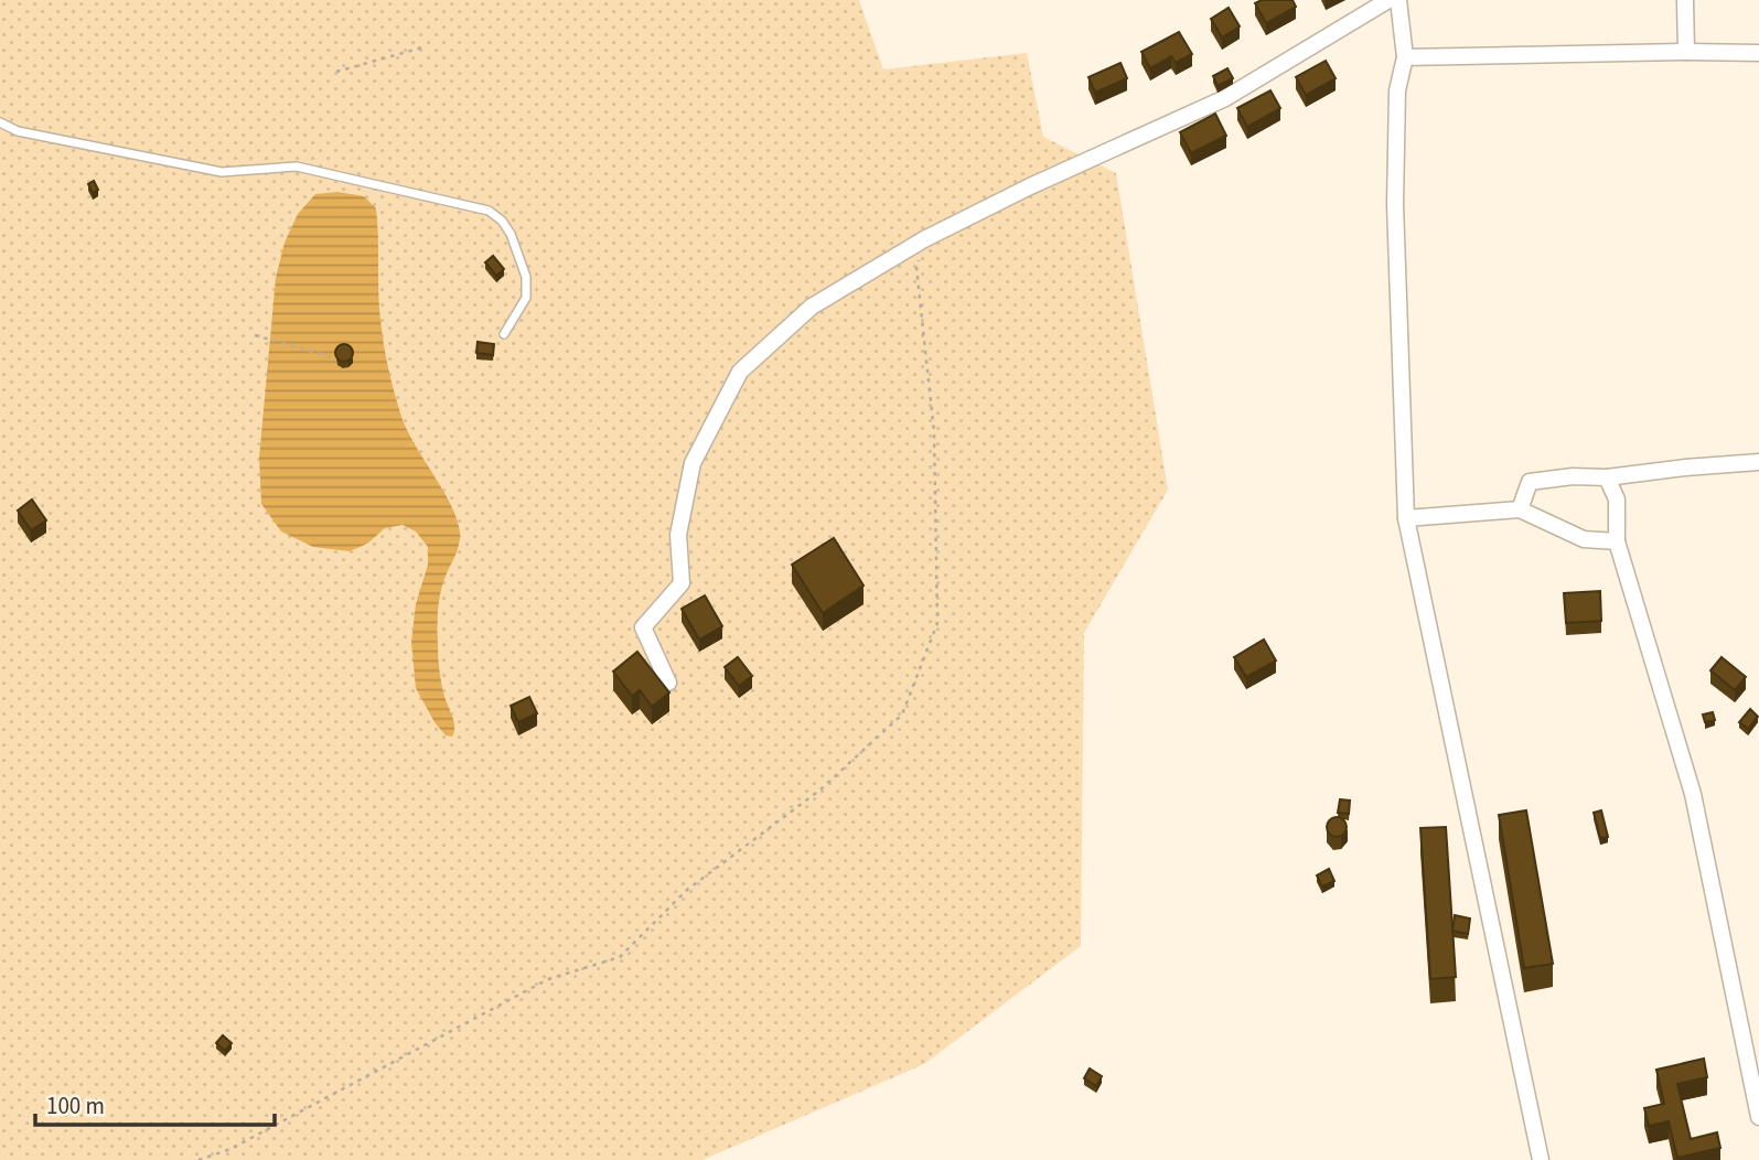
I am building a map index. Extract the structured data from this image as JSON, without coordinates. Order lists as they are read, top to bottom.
{
  "scale_bar": "100 m"
}
